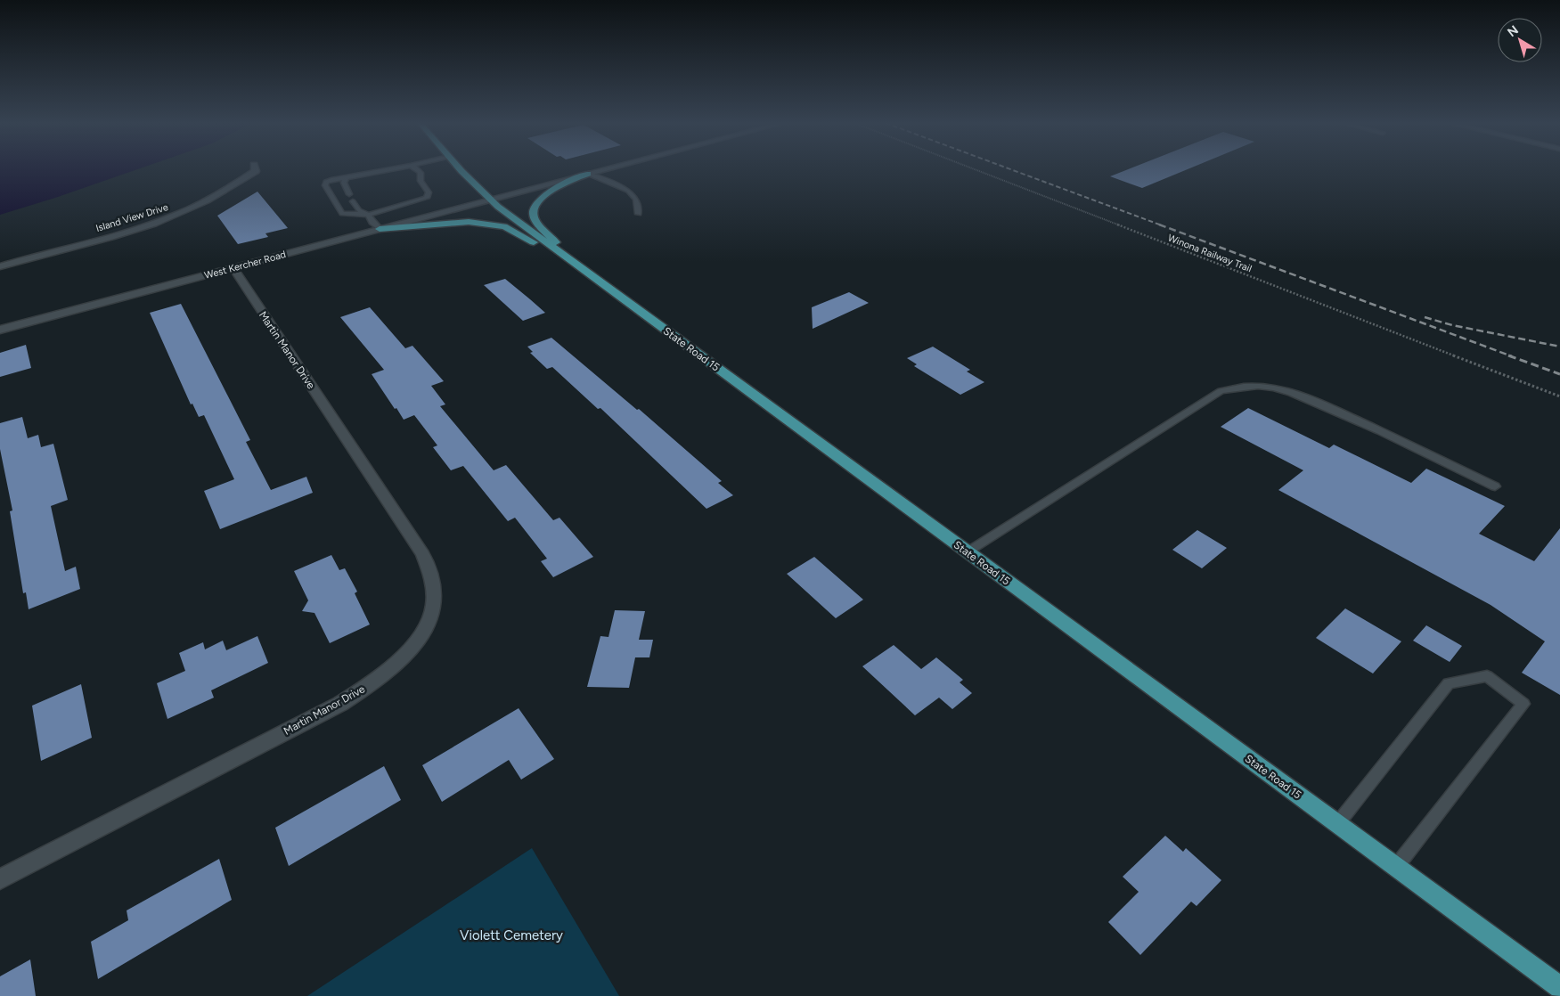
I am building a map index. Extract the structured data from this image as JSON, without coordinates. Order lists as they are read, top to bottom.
{
  "streets": {
    "main road": ["State Road 15"],
    "street": ["Island View Drive", "West Kercher Road", "Martin Manor Drive"],
    "path": ["Winona Railway Trail"]
  },
  "crossings": [
    ["West Kercher Road", "State Road 15"],
    ["West Kercher Road", "Martin Manor Drive"]
  ],
  "parks": ["Violett Cemetery"],
  "north": "top left"
}
